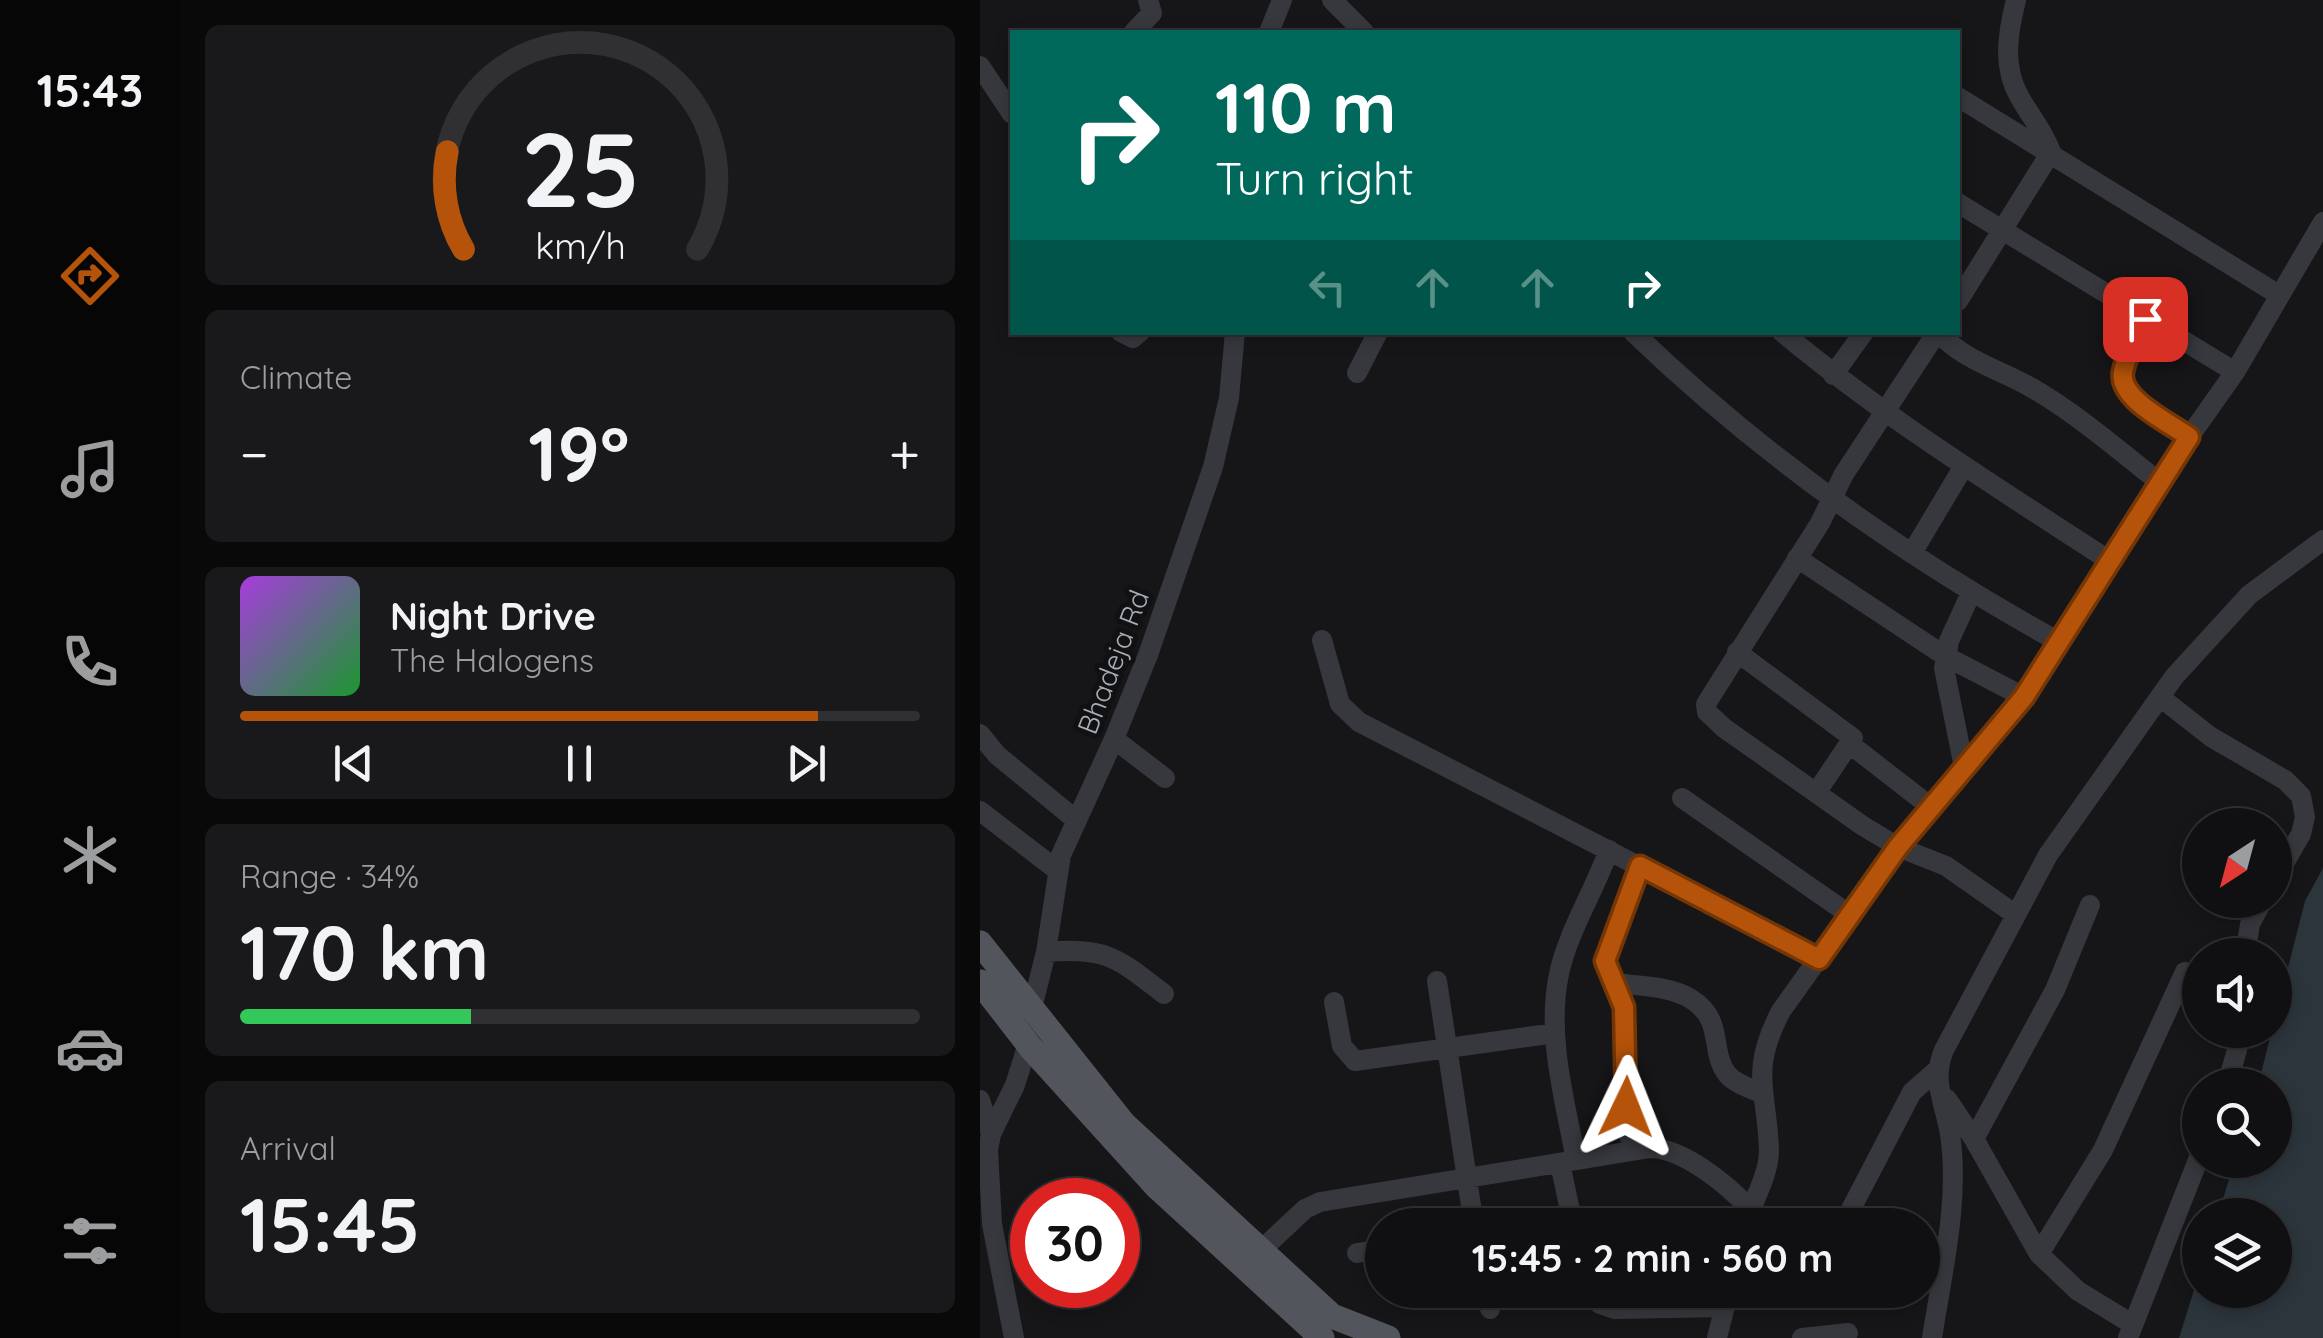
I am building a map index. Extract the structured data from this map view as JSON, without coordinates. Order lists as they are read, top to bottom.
{
  "streets": {
    "street": ["Bhadeja Rd"]
  },
  "north": "bottom left",
  "page": {
    "tabs": "15:43",
    "turn": ["110 m", "Turn right"],
    "tile": [
      "Climate",
      ["Range · 34%", "170 km"],
      ["Arrival", "15:45"]
    ],
    "heat": ["−", "19°", "+"],
    "song": ["Night Drive", "The Halogens"],
    "limit": "30",
    "trip": "15:45 · 2 min · 560 m",
    "gauge": ["25", "km/h"]
  }
}
